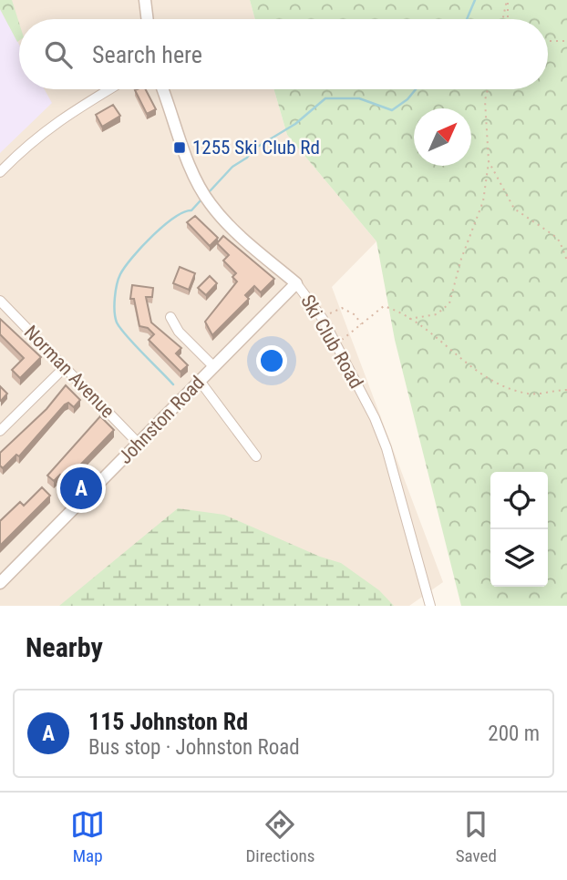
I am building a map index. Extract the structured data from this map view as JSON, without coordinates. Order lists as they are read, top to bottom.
{
  "streets": {
    "street": ["Ski Club Road", "Norman Avenue", "Johnston Road"]
  },
  "crossings": [
    ["Ski Club Road", "Johnston Road"],
    ["Norman Avenue", "Johnston Road"]
  ],
  "places": {
    "transit": ["1255 Ski Club Rd"]
  },
  "north": "top right",
  "page": {
    "search": "Search here",
    "pins": "A",
    "heading": "Nearby",
    "list": [
      {
        "mark": "A",
        "name": "115 Johnston Rd",
        "note": "Bus stop · Johnston Road",
        "value": "200 m"
      }
    ],
    "nav": ["Map", "Directions", "Saved"]
  }
}
